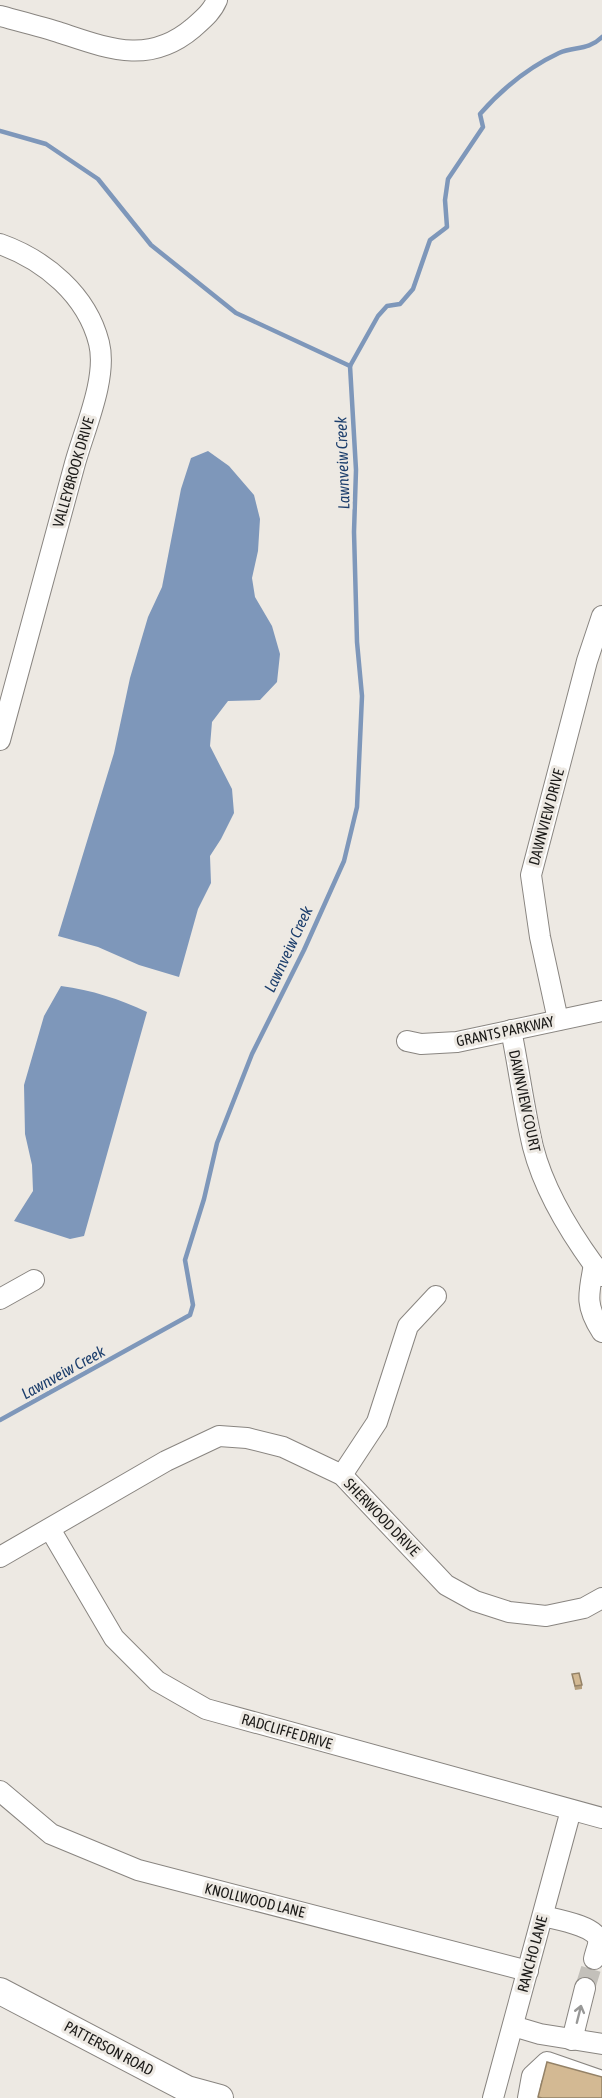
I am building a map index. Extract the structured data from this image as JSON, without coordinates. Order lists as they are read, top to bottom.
{
  "streets": {
    "main road": ["PATTERSON ROAD"],
    "street": [
      "VALLEYBROOK DRIVE",
      "DAWNVIEW DRIVE",
      "GRANTS PARKWAY",
      "DAWNVIEW COURT",
      "SHERWOOD DRIVE",
      "RADCLIFFE DRIVE",
      "KNOLLWOOD LANE",
      "RANCHO LANE"
    ]
  },
  "crossings": [
    ["DAWNVIEW DRIVE", "GRANTS PARKWAY"],
    ["GRANTS PARKWAY", "DAWNVIEW COURT"],
    ["SHERWOOD DRIVE", "RADCLIFFE DRIVE"],
    ["RADCLIFFE DRIVE", "RANCHO LANE"],
    ["KNOLLWOOD LANE", "RANCHO LANE"]
  ],
  "water": ["Lawnveiw Creek"]
}
